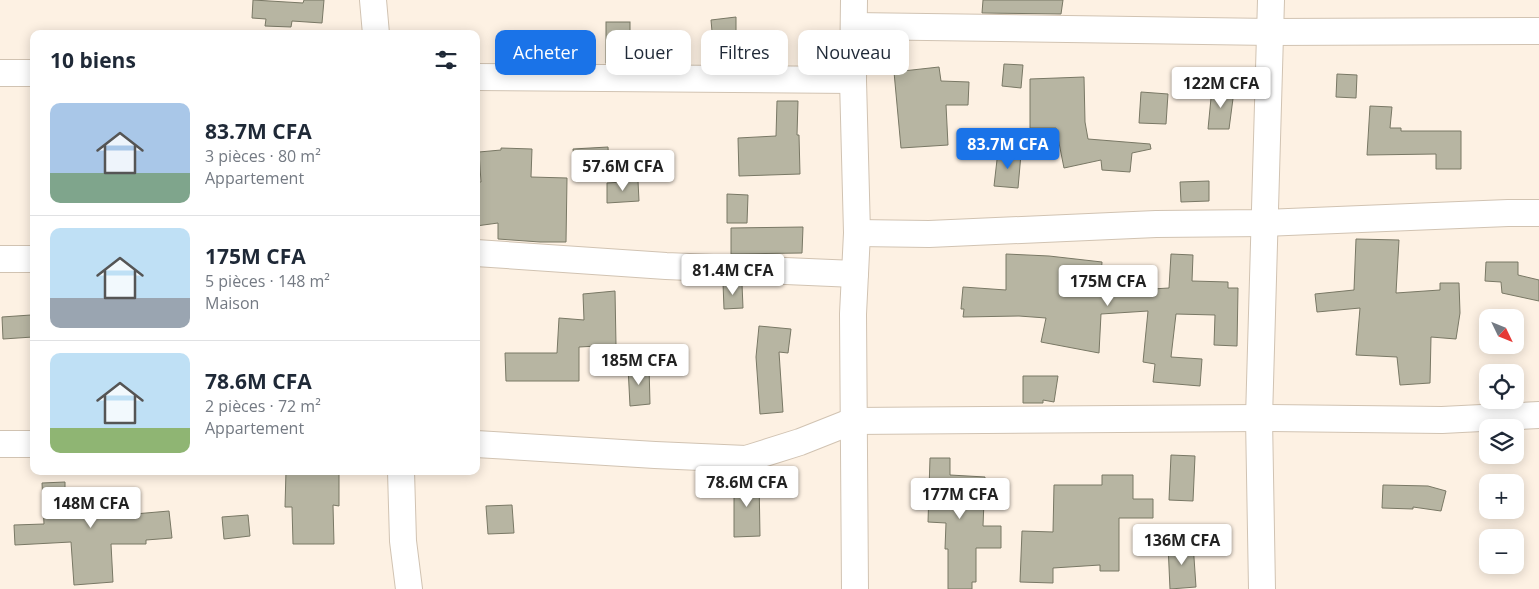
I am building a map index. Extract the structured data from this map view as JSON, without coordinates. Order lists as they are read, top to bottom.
{
  "north": "bottom right",
  "page": {
    "chip": [
      "Acheter",
      "Louer",
      "Filtres",
      "Nouveau"
    ],
    "heading": "10 biens",
    "price": [
      "122M CFA",
      "83.7M CFA",
      "57.6M CFA",
      "81.4M CFA",
      "175M CFA",
      "185M CFA",
      "78.6M CFA",
      "177M CFA",
      "148M CFA",
      "136M CFA"
    ],
    "list": [
      {
        "name": "83.7M CFA",
        "note": "3 pièces · 80 m² · Appartement"
      },
      {
        "name": "175M CFA",
        "note": "5 pièces · 148 m² · Maison"
      },
      {
        "name": "78.6M CFA",
        "note": "2 pièces · 72 m² · Appartement"
      }
    ],
    "map_buttons": ["+", "−"]
  }
}
